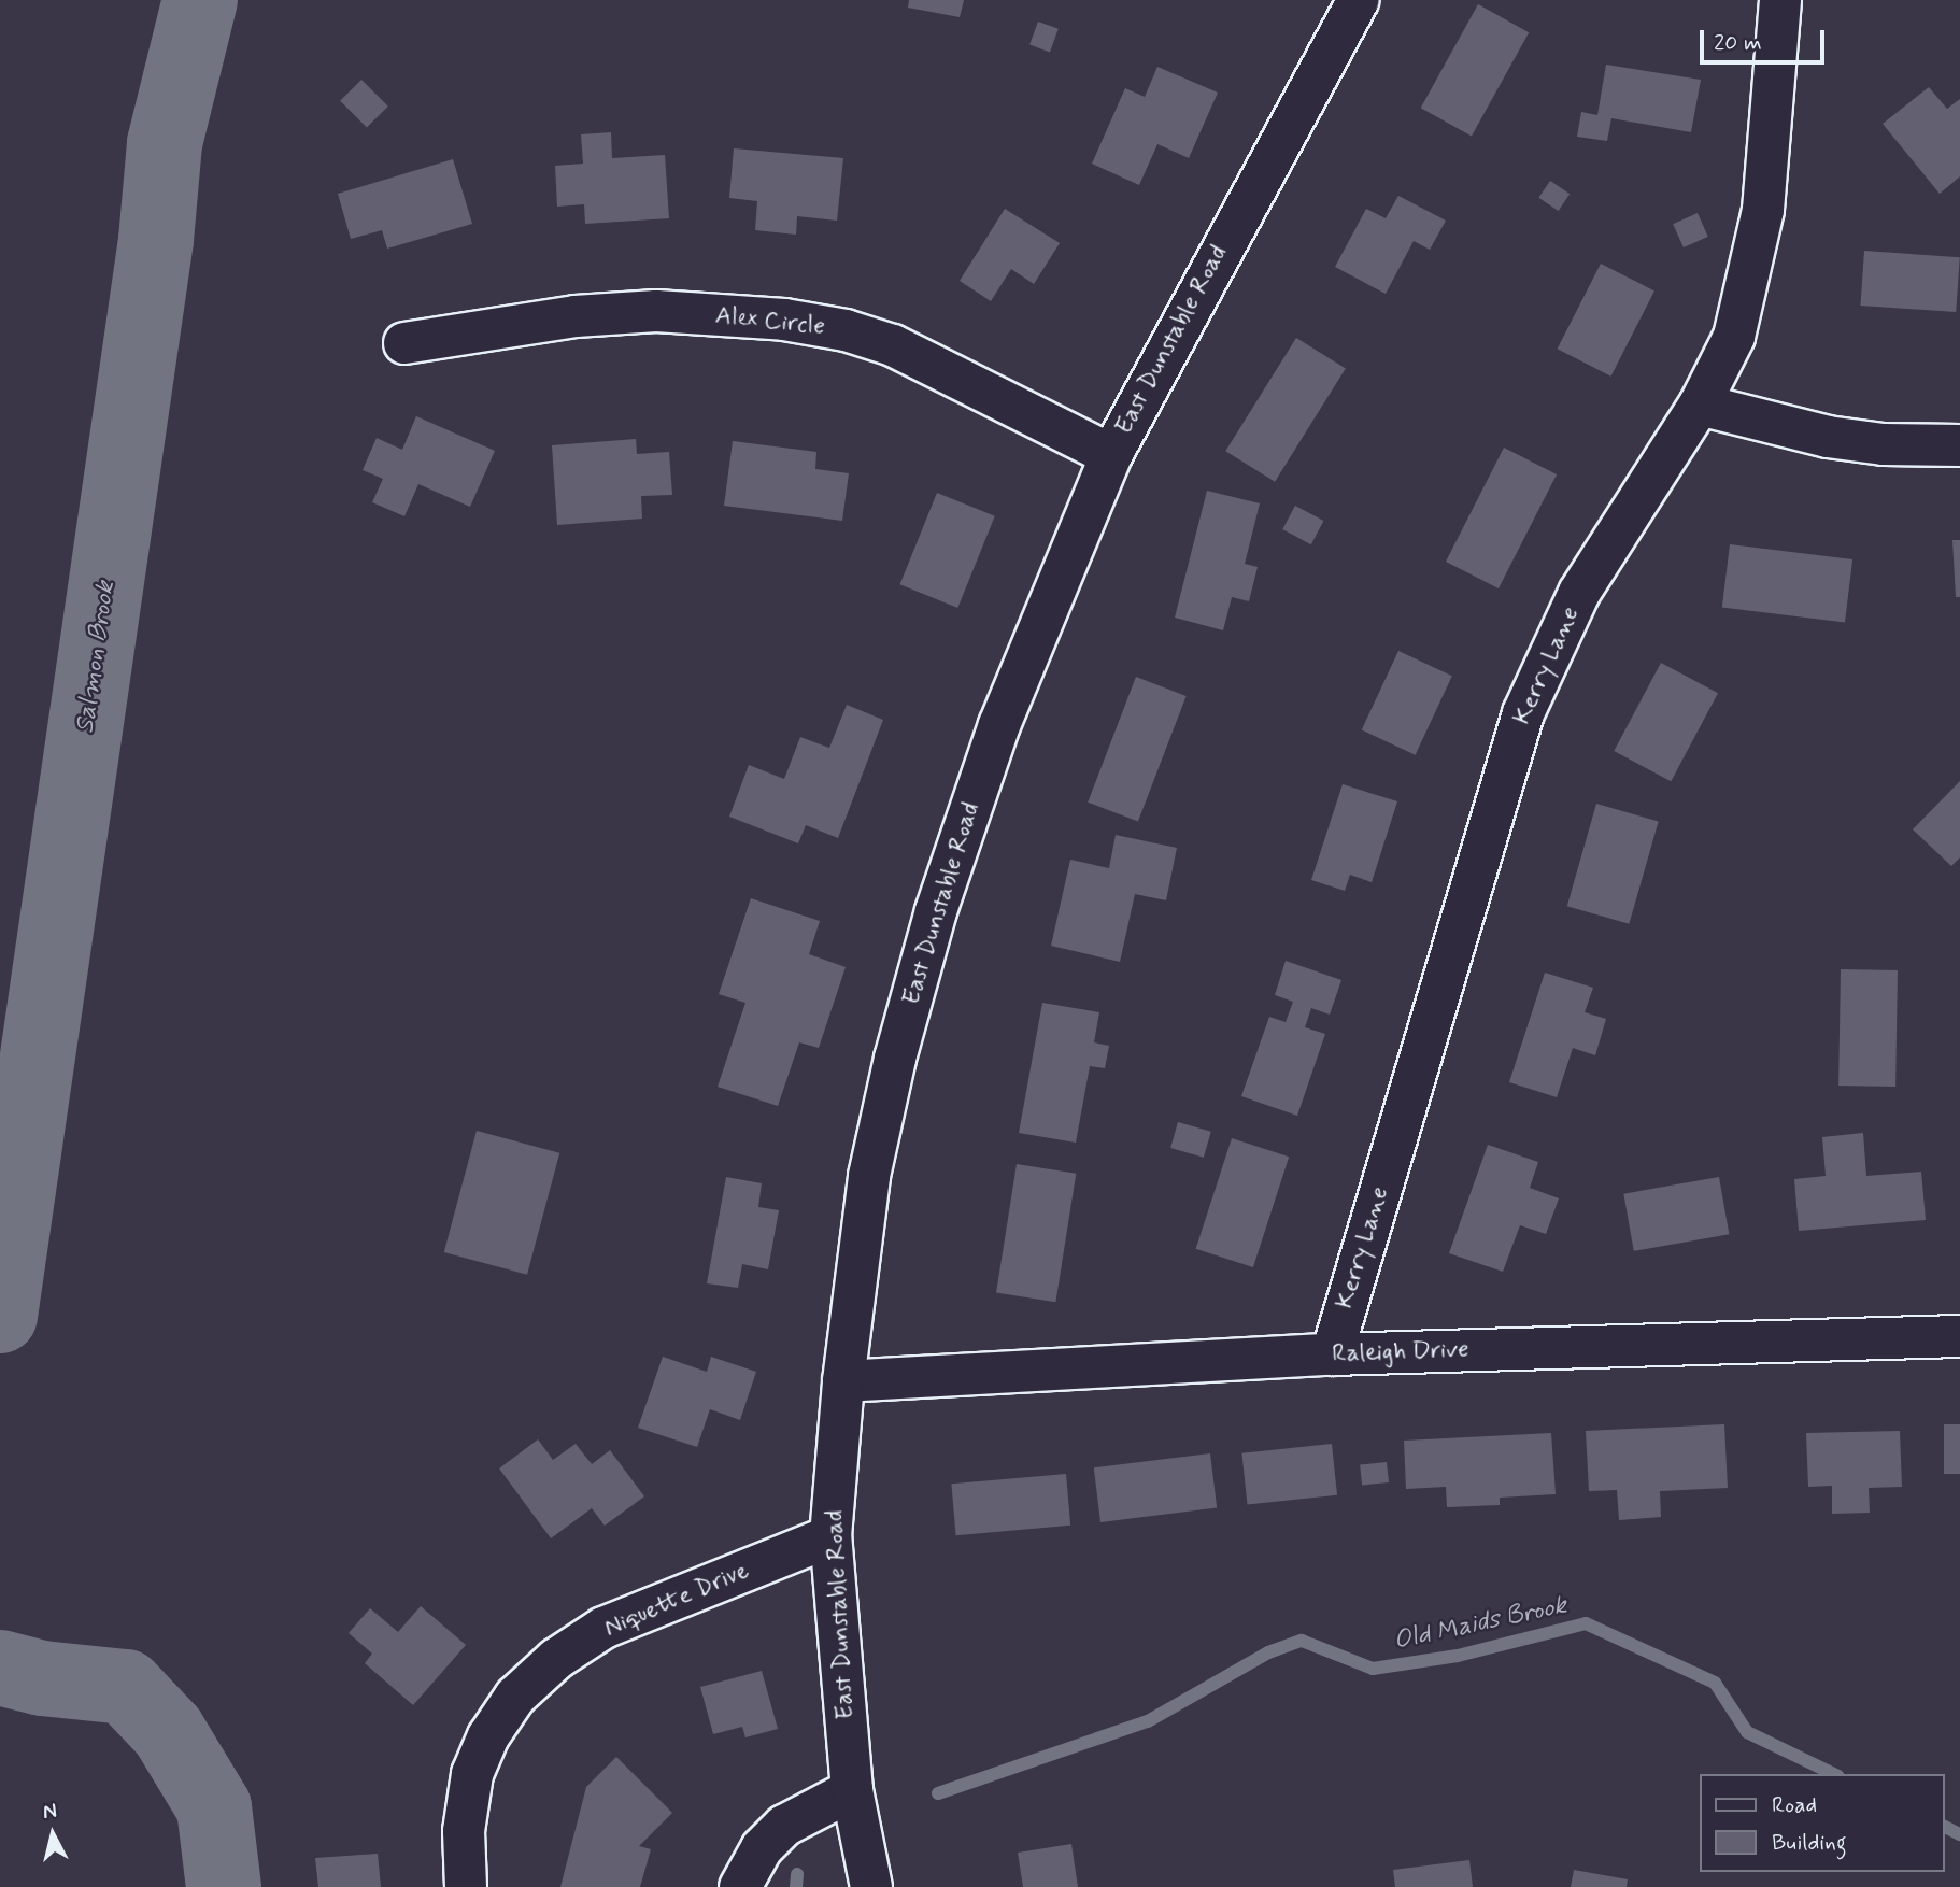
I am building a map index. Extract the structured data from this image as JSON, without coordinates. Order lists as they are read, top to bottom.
{
  "streets": {
    "street": [
      "Alex Circle",
      "East Dunstable Road",
      "Kerry Lane",
      "Raleigh Drive",
      "Niquette Drive"
    ]
  },
  "crossings": [
    ["Alex Circle", "East Dunstable Road"],
    ["East Dunstable Road", "Raleigh Drive"],
    ["East Dunstable Road", "Niquette Drive"],
    ["Kerry Lane", "Raleigh Drive"]
  ],
  "water": ["Salmon Brook", "Old Maids Brook"],
  "legend": ["Road", "Building"],
  "scale_bar": "20 m",
  "north": "top"
}
